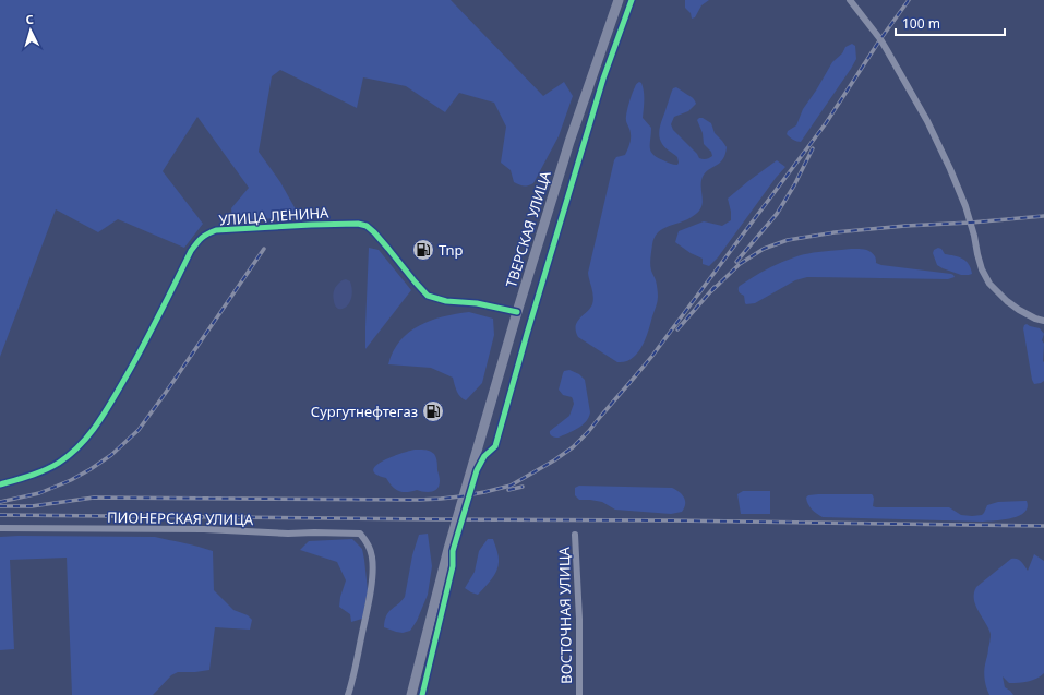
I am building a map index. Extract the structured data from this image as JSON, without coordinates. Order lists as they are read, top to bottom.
{
  "streets": {
    "main road": ["ТВЕРСКАЯ УЛИЦА"],
    "street": ["УЛИЦА ЛЕНИНА", "ПИОНЕРСКАЯ УЛИЦА", "ВОСТОЧНАЯ УЛИЦА"]
  },
  "crossings": [
    ["УЛИЦА ЛЕНИНА", "ТВЕРСКАЯ УЛИЦА"]
  ],
  "places": {
    "fuel station": ["Tnp", "Сургутнефтегаз"]
  },
  "scale_bar": "100 m",
  "north": "top"
}
